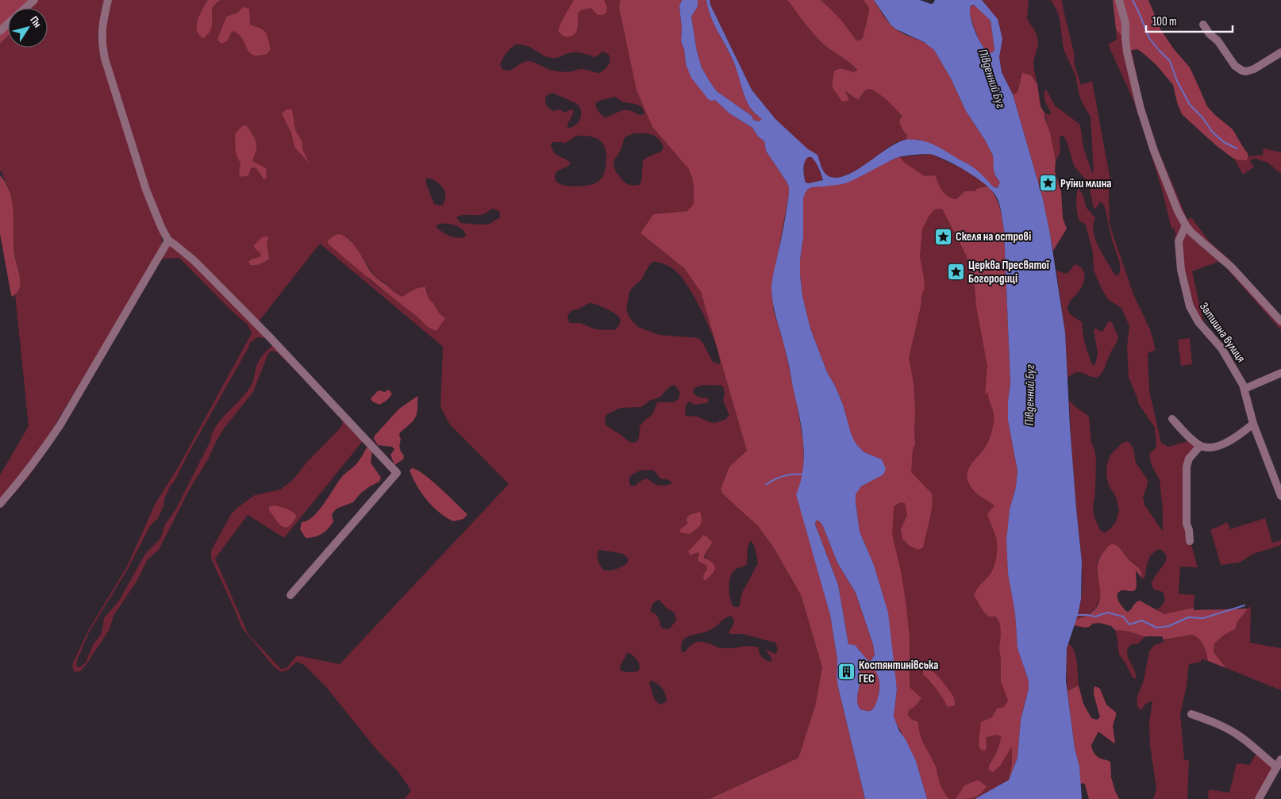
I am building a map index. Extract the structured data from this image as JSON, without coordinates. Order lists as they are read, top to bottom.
{
  "streets": {
    "street": ["Затишна вулиця"]
  },
  "water": ["Південний Буг"],
  "places": {
    "place": ["Руїни млина", "Скеля на острові", "Церква Пресвятої Богородиці"],
    "building": ["Костянтинівська ГЕС"]
  },
  "scale_bar": "100 m",
  "north": "top right"
}
